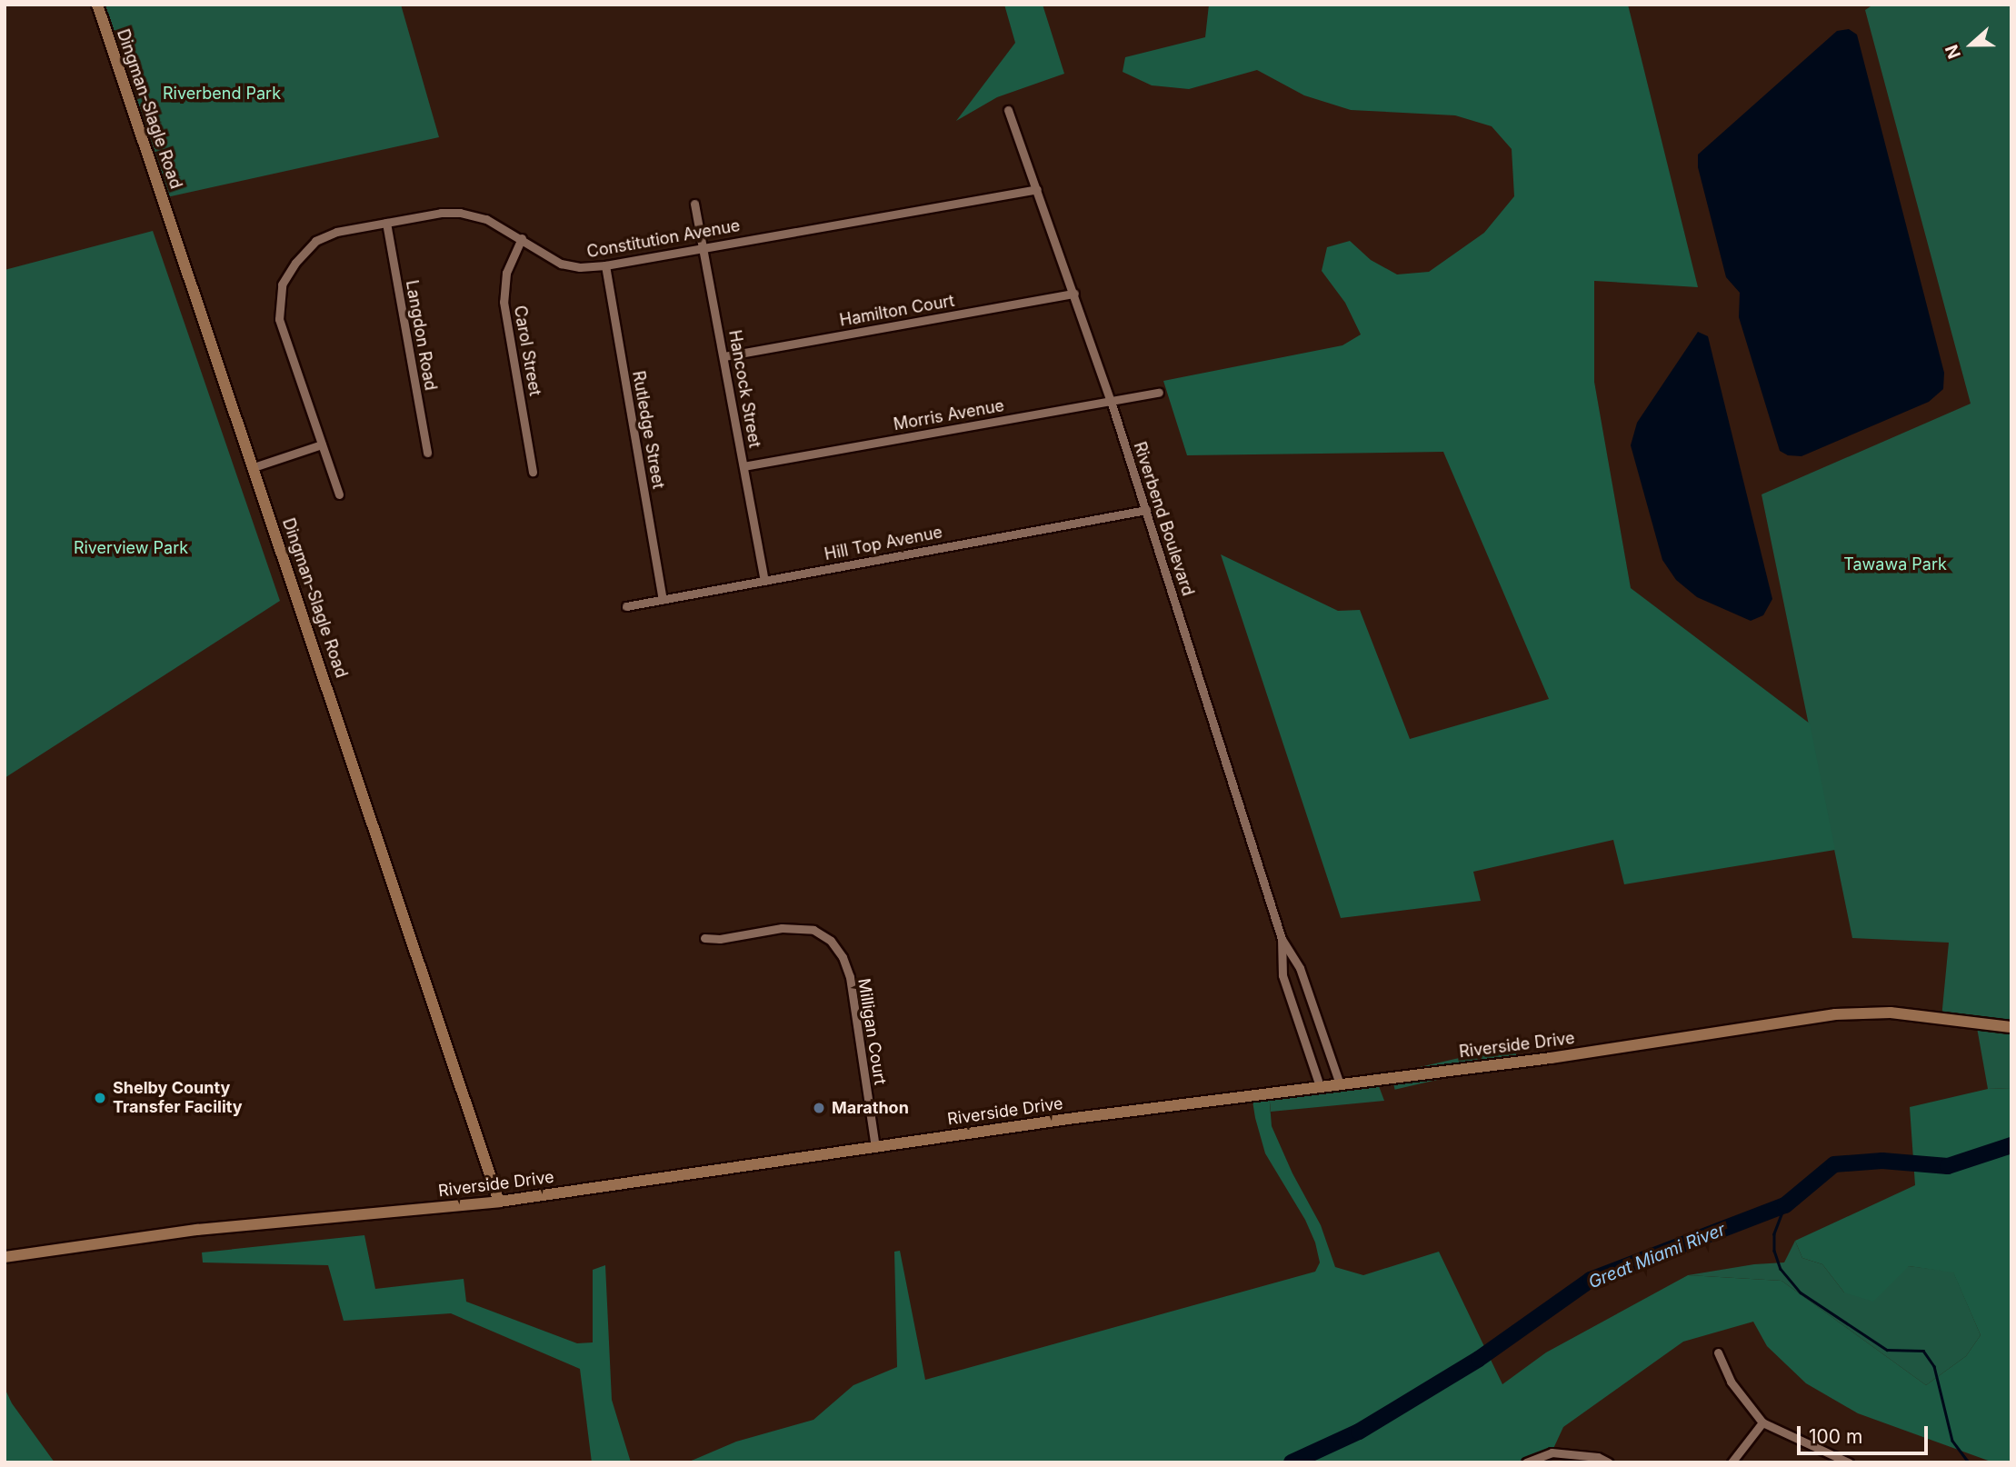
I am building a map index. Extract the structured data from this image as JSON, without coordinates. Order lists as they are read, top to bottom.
{
  "streets": {
    "main road": ["Dingman-Slagle Road", "Riverside Drive"],
    "street": [
      "Constitution Avenue",
      "Hamilton Court",
      "Langdon Road",
      "Carol Street",
      "Hancock Street",
      "Morris Avenue",
      "Rutledge Street",
      "Riverbend Boulevard",
      "Hill Top Avenue",
      "Milligan Court"
    ]
  },
  "crossings": [
    ["Dingman-Slagle Road", "Riverside Drive"],
    ["Constitution Avenue", "Langdon Road"],
    ["Constitution Avenue", "Carol Street"],
    ["Constitution Avenue", "Hancock Street"],
    ["Constitution Avenue", "Rutledge Street"],
    ["Constitution Avenue", "Riverbend Boulevard"],
    ["Hamilton Court", "Hancock Street"],
    ["Hamilton Court", "Riverbend Boulevard"],
    ["Hancock Street", "Morris Avenue"],
    ["Hancock Street", "Hill Top Avenue"],
    ["Morris Avenue", "Riverbend Boulevard"],
    ["Rutledge Street", "Hill Top Avenue"],
    ["Riverbend Boulevard", "Hill Top Avenue"],
    ["Milligan Court", "Riverside Drive"]
  ],
  "water": ["Great Miami River"],
  "parks": ["Riverbend Park", "Riverview Park", "Tawawa Park"],
  "places": ["Shelby County Transfer Facility", "Marathon"],
  "scale_bar": "100 m",
  "north": "left"
}
